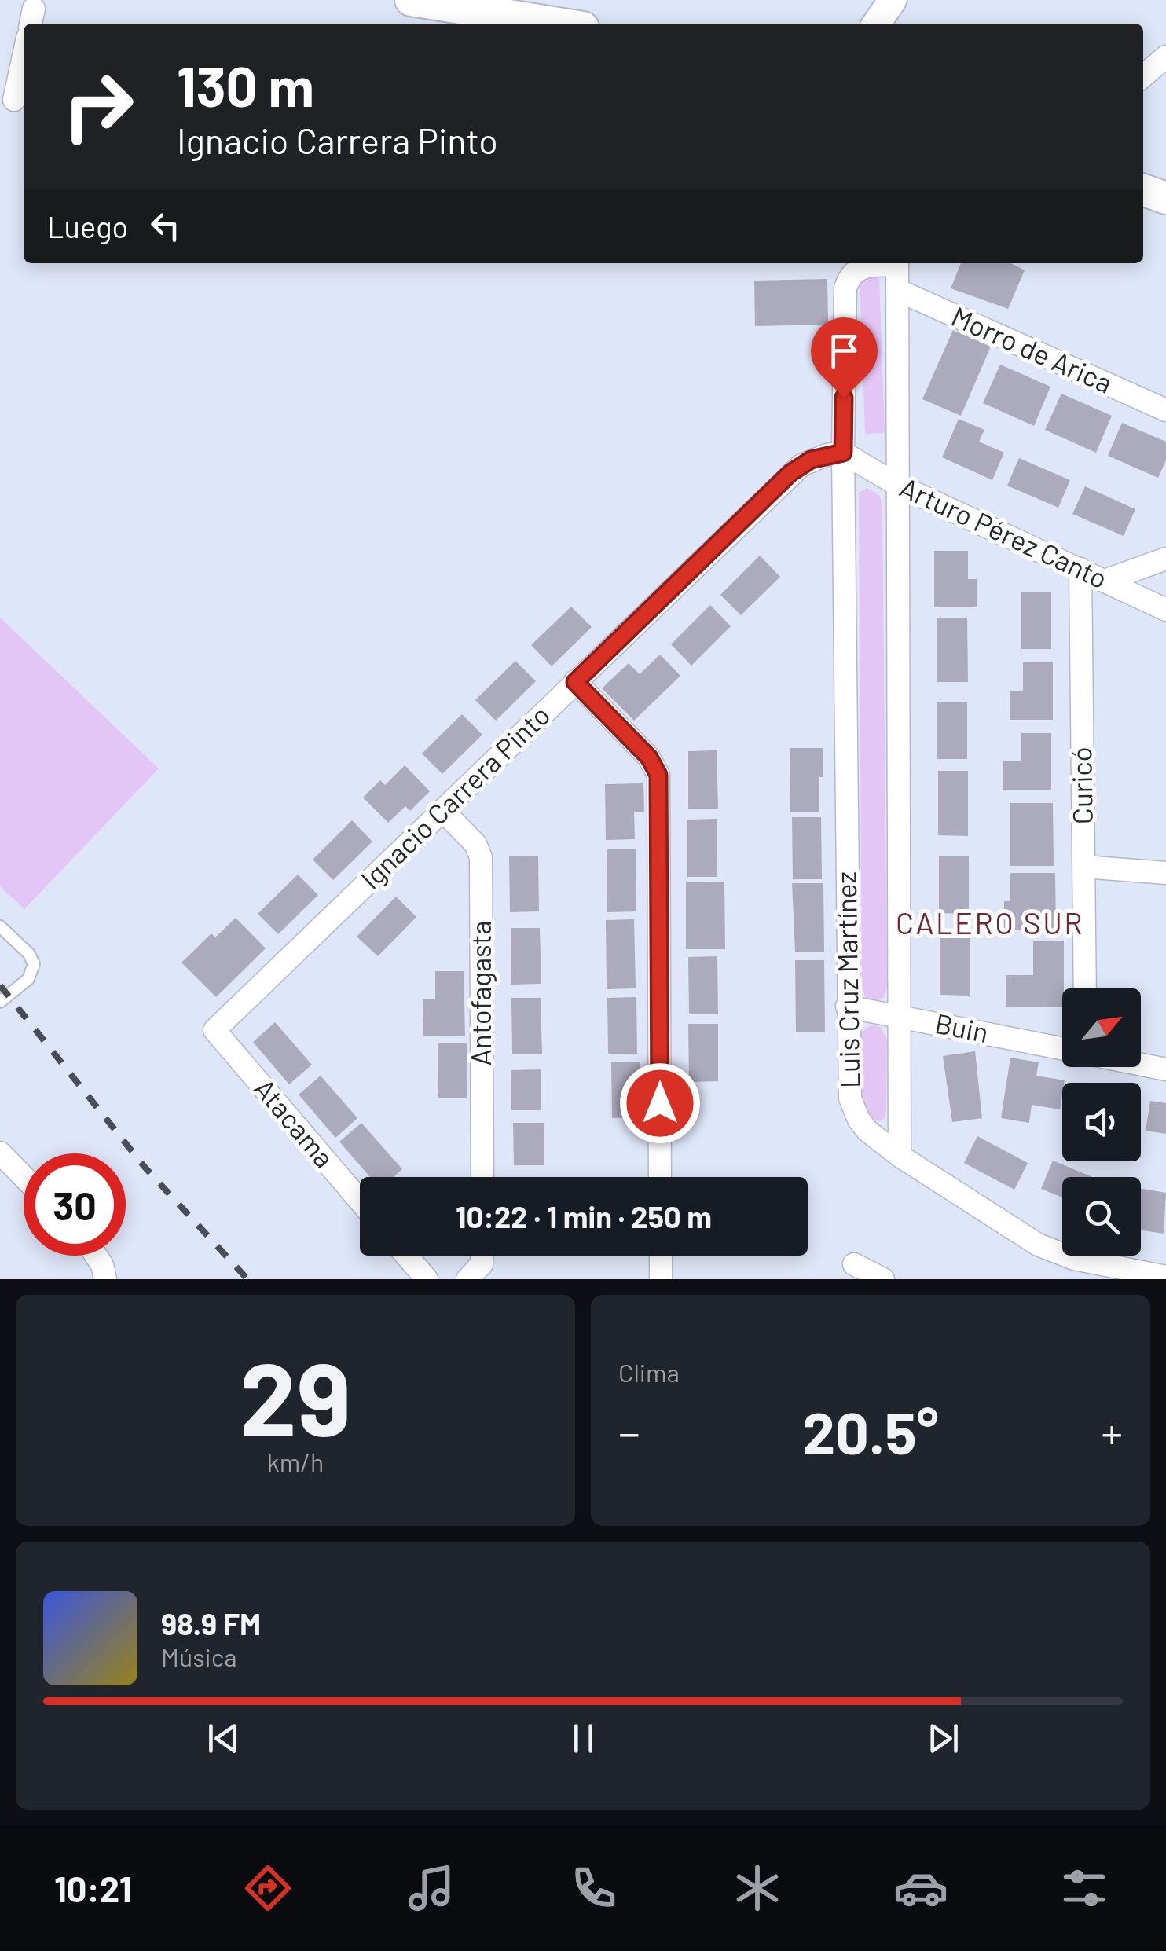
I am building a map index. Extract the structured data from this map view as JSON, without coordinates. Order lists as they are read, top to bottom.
{
  "streets": {
    "street": [
      "Morro de Arica",
      "Arturo Pérez Canto",
      "Curicó",
      "Ignacio Carrera Pinto",
      "Luis Cruz Martínez",
      "Antofagasta",
      "Buin",
      "Atacama"
    ]
  },
  "crossings": [
    ["Morro de Arica", "Luis Cruz Martínez"],
    ["Arturo Pérez Canto", "Curicó"],
    ["Arturo Pérez Canto", "Ignacio Carrera Pinto"],
    ["Arturo Pérez Canto", "Luis Cruz Martínez"],
    ["Ignacio Carrera Pinto", "Luis Cruz Martínez"],
    ["Ignacio Carrera Pinto", "Antofagasta"],
    ["Ignacio Carrera Pinto", "Atacama"],
    ["Luis Cruz Martínez", "Buin"]
  ],
  "districts": ["CALERO SUR"],
  "north": "top right",
  "page": {
    "turn": ["130 m", "Ignacio Carrera Pinto"],
    "then": "Luego",
    "limit": "30",
    "trip": "10:22 · 1 min · 250 m",
    "tile": [
      ["29", "km/h"],
      "Clima"
    ],
    "heat": ["−", "20.5°", "+"],
    "song": ["98.9 FM", "Música"],
    "tabs": "10:21"
  }
}
